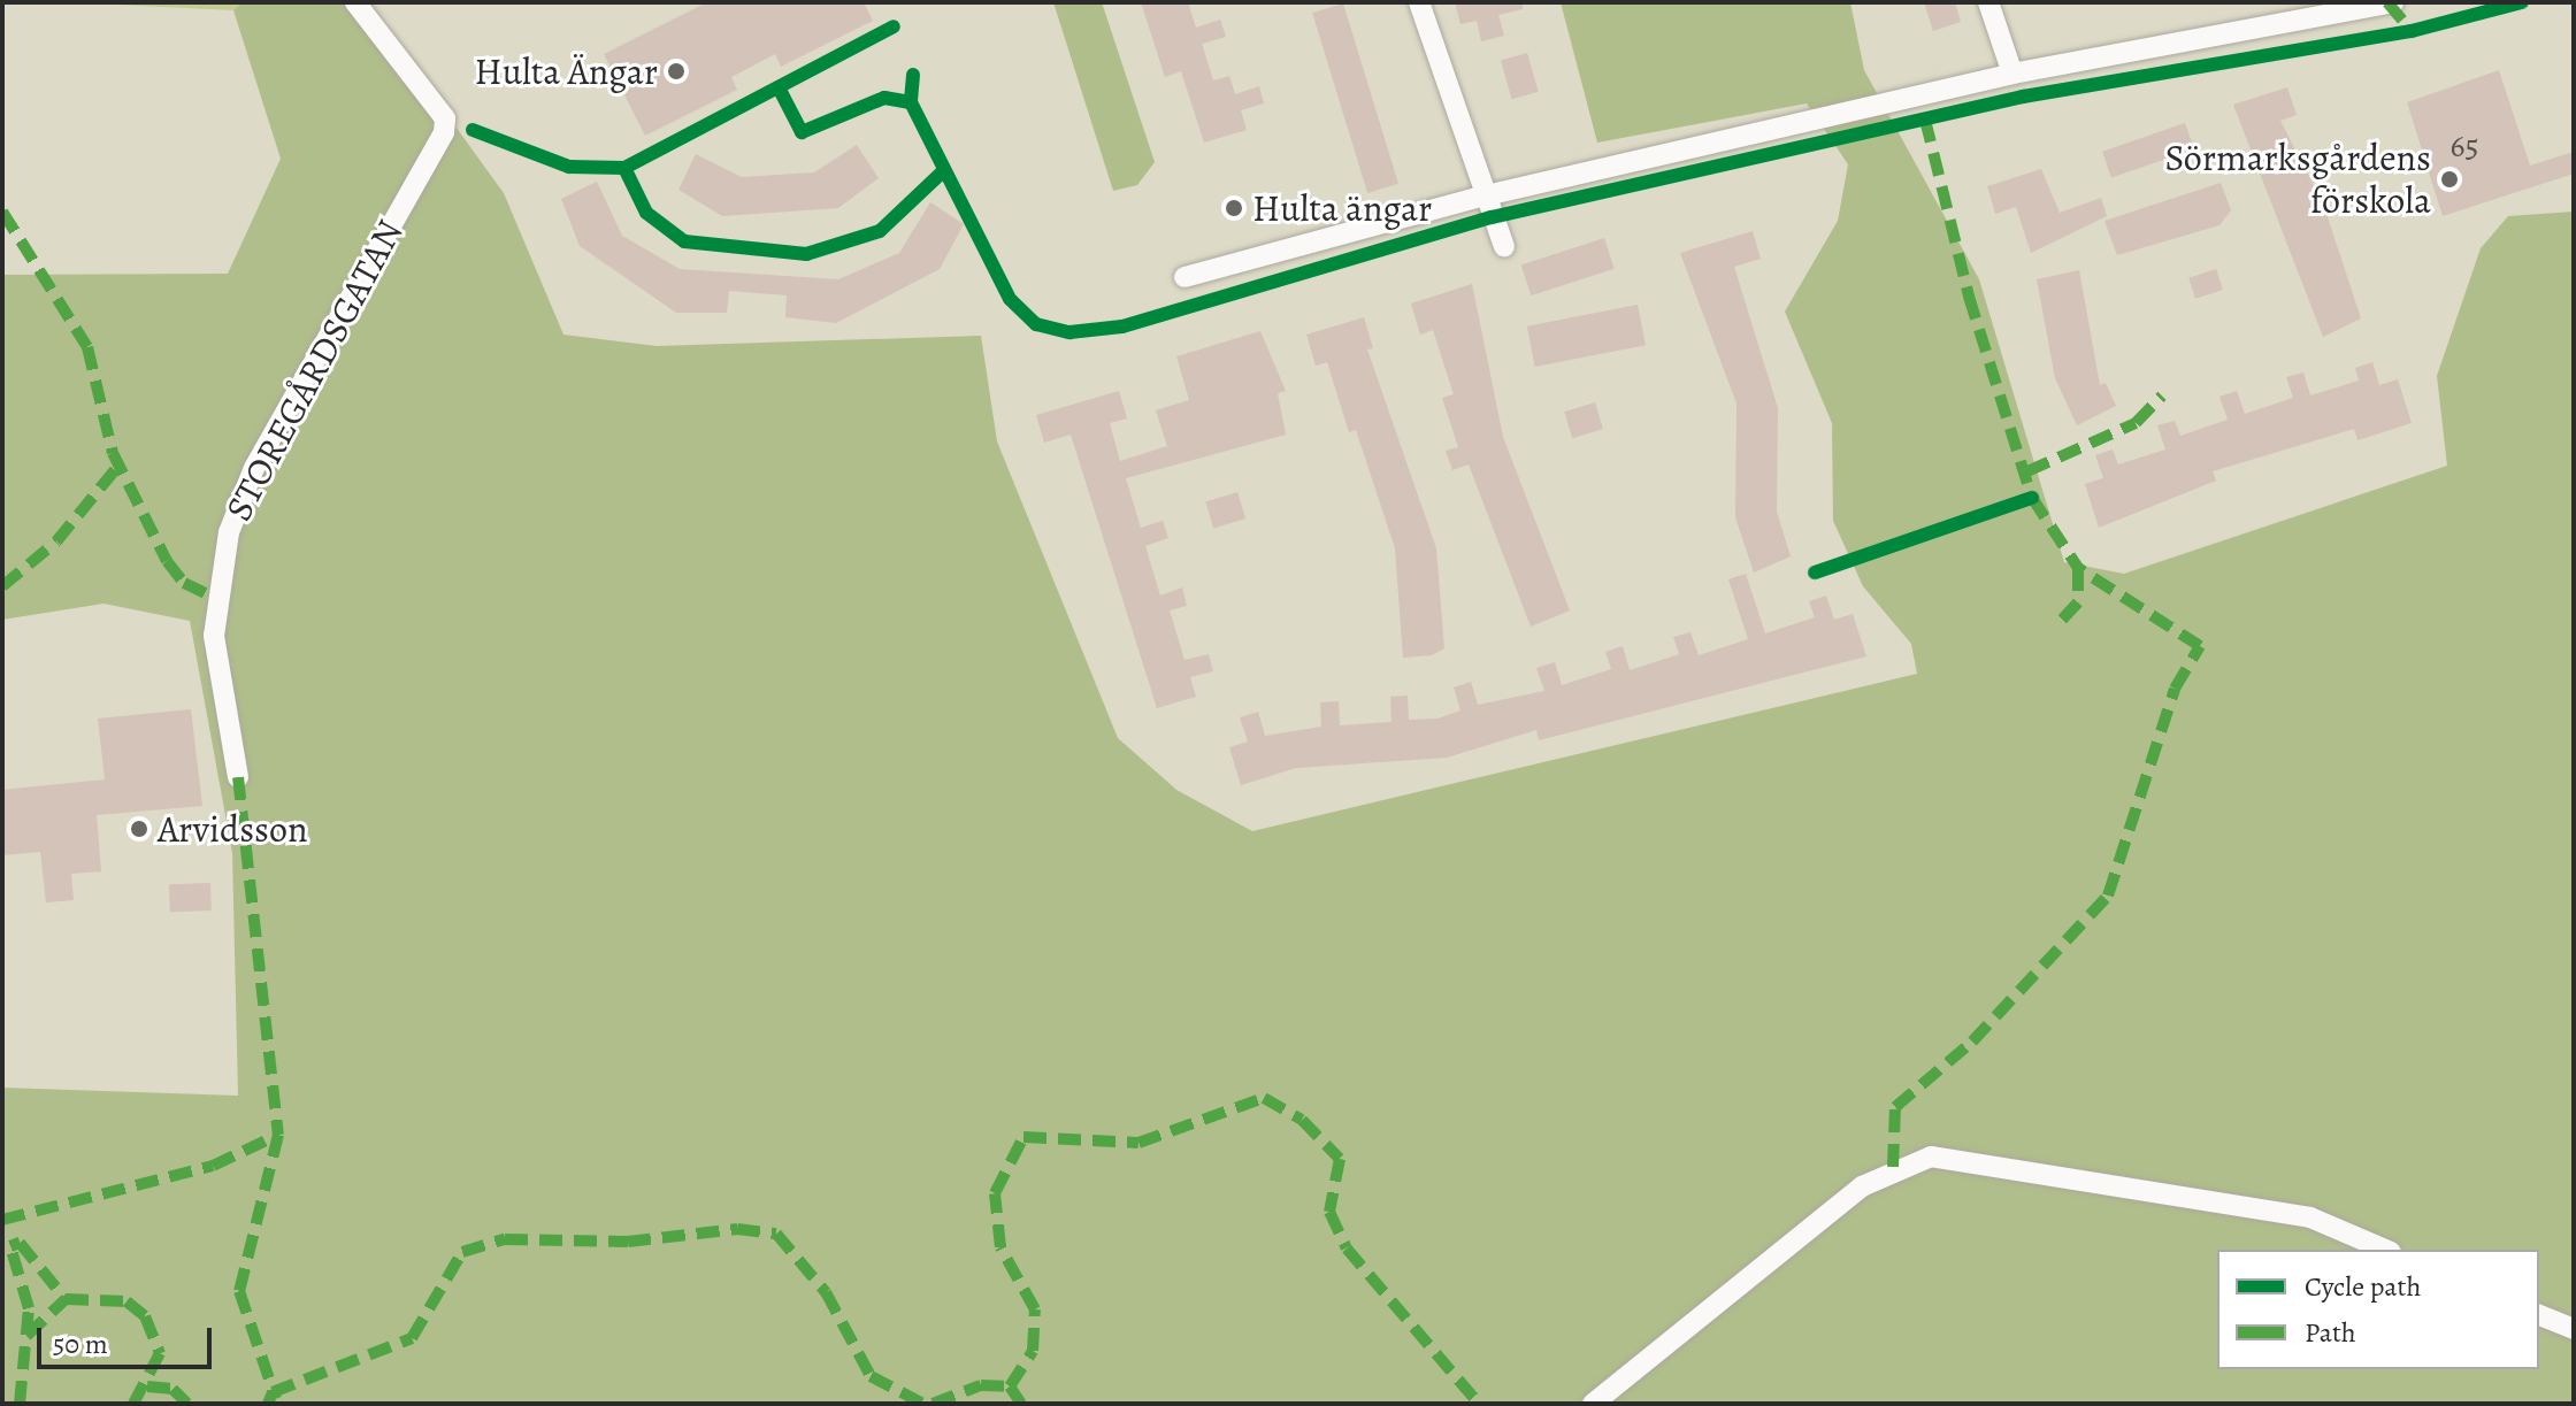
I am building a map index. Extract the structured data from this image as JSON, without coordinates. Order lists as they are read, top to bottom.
{
  "streets": {
    "street": ["STOREGÅRDSGATAN"]
  },
  "places": [
    "Hulta Ängar",
    "Sörmarksgårdens förskola",
    "Hulta ängar",
    "Arvidsson"
  ],
  "house_numbers": ["65"],
  "legend": ["Cycle path", "Path"],
  "scale_bar": "50 m"
}
